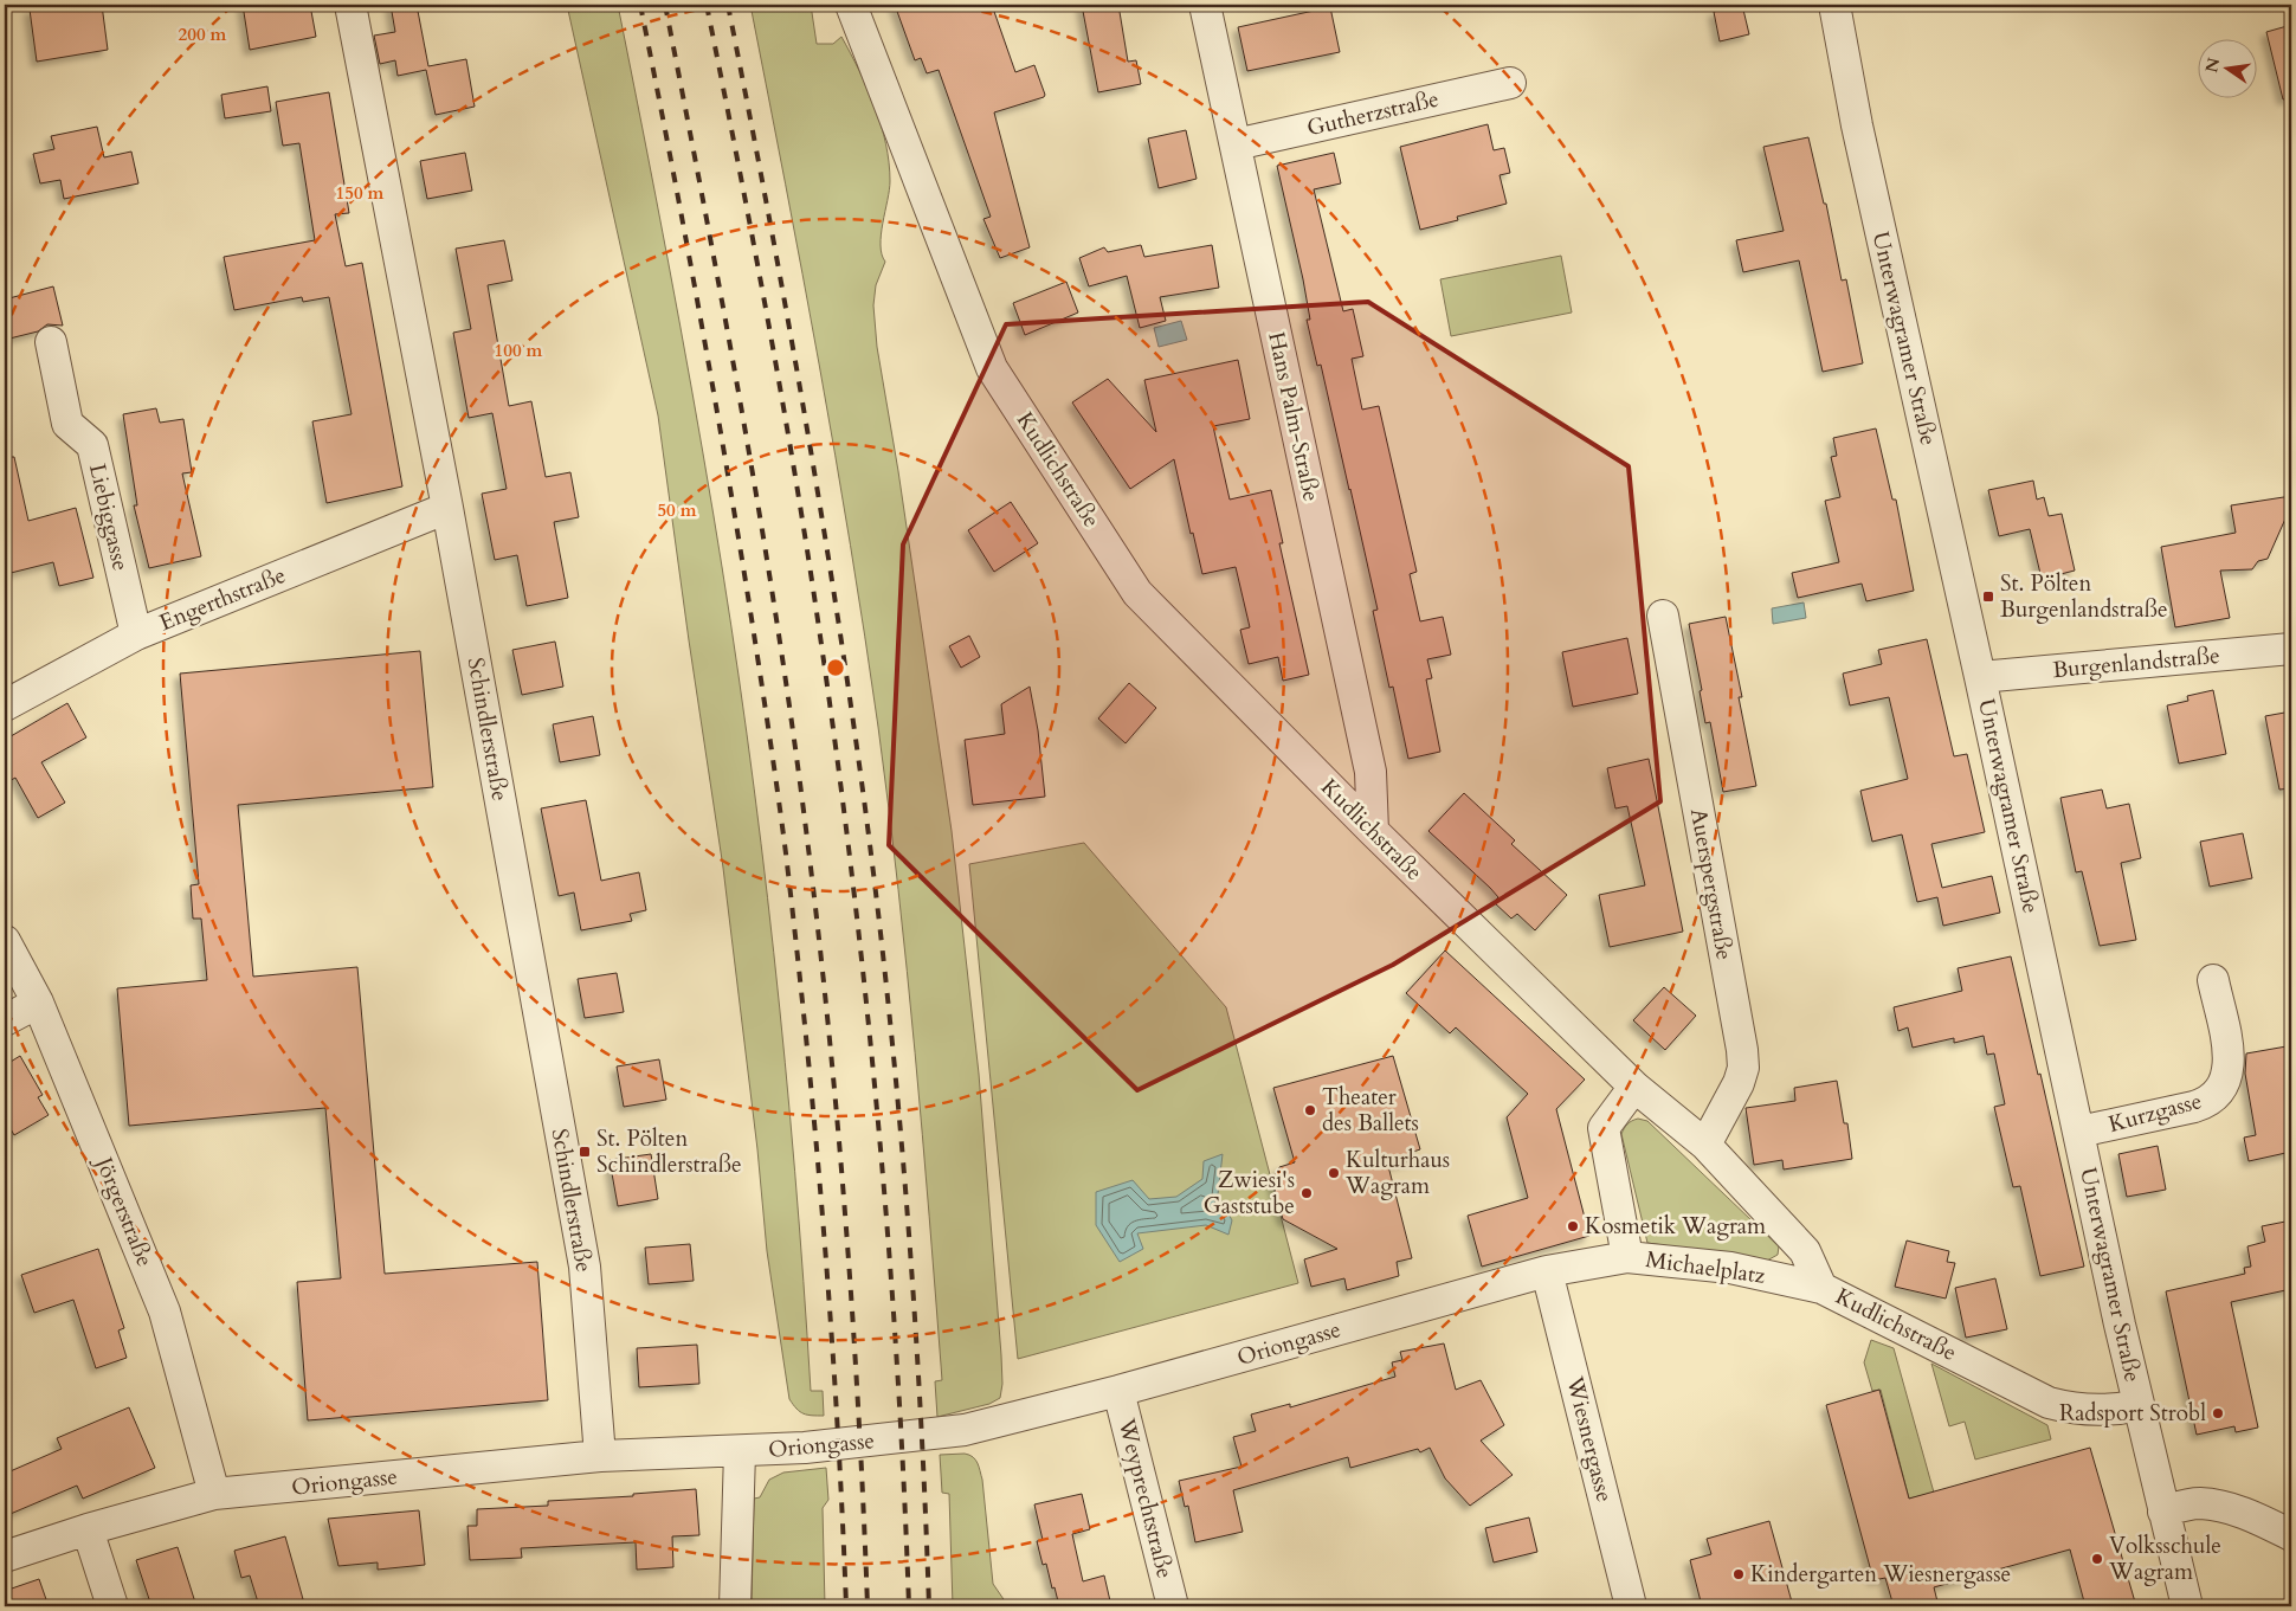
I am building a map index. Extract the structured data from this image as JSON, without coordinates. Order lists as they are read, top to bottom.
{
  "streets": {
    "street": [
      "Gutherzstraße",
      "Unterwagramer Straße",
      "Hans Palm-Straße",
      "Kudlichstraße",
      "Liebiggasse",
      "Engerthstraße",
      "Burgenlandstraße",
      "Schindlerstraße",
      "Auerspergstraße",
      "Kurzgasse",
      "Jörgerstraße",
      "Michaelplatz",
      "Oriongasse",
      "Wiesnergasse",
      "Weyprechtstraße"
    ]
  },
  "crossings": [
    ["Gutherzstraße", "Hans Palm-Straße"],
    ["Unterwagramer Straße", "Kudlichstraße"],
    ["Unterwagramer Straße", "Burgenlandstraße"],
    ["Unterwagramer Straße", "Kurzgasse"],
    ["Hans Palm-Straße", "Kudlichstraße"],
    ["Kudlichstraße", "Auerspergstraße"],
    ["Kudlichstraße", "Michaelplatz"],
    ["Liebiggasse", "Engerthstraße"],
    ["Engerthstraße", "Schindlerstraße"],
    ["Schindlerstraße", "Oriongasse"],
    ["Jörgerstraße", "Oriongasse"],
    ["Michaelplatz", "Oriongasse"],
    ["Oriongasse", "Wiesnergasse"],
    ["Oriongasse", "Weyprechtstraße"]
  ],
  "places": {
    "transit": ["St. Pölten Burgenlandstraße", "St. Pölten Schindlerstraße"],
    "other": [
      "Theater des Ballets",
      "Kulturhaus Wagram",
      "Zwiesi's Gaststube",
      "Kosmetik Wagram",
      "Radsport Strobl",
      "Volksschule Wagram",
      "Kindergarten Wiesnergasse"
    ]
  },
  "north": "left",
  "rings": [
    "200 m",
    "150 m",
    "100 m",
    "50 m"
  ]
}
